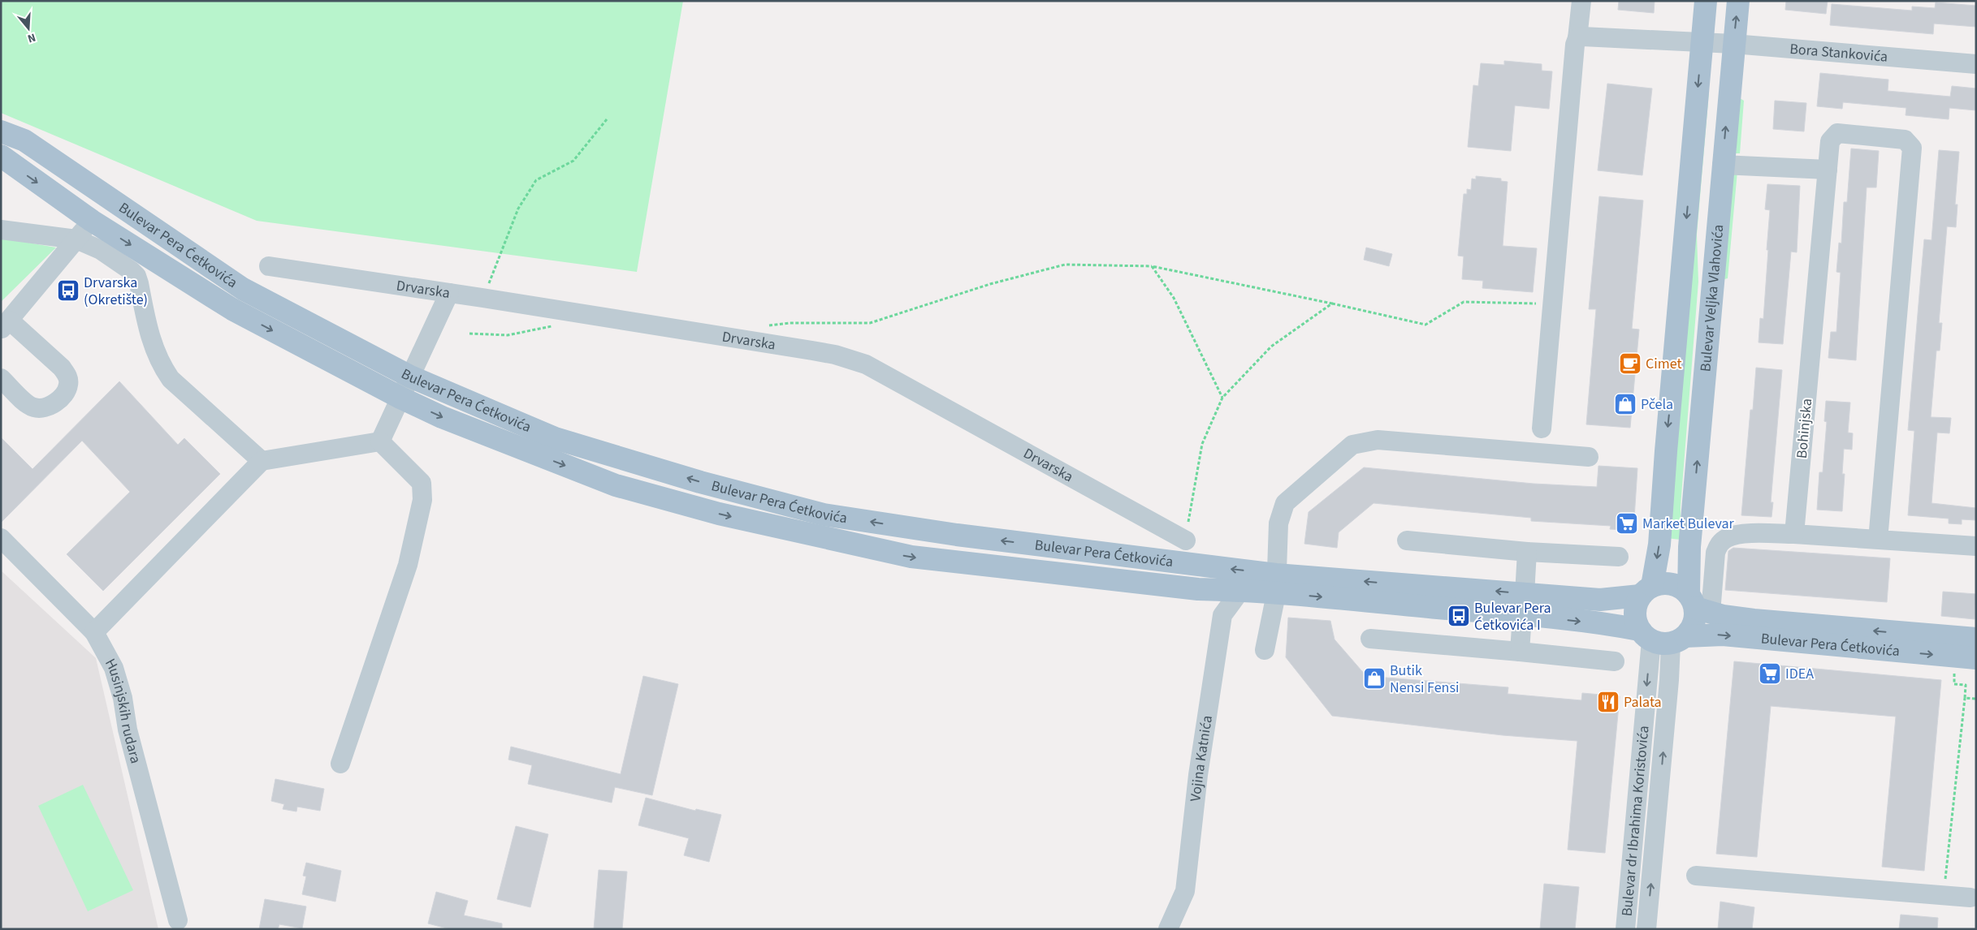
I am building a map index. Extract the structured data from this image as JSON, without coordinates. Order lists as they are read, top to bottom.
{
  "streets": {
    "main road": ["Bulevar Pera Ćetkovića", "Bulevar Veljka Vlahovića"],
    "street": [
      "Bora Stankovića",
      "Drvarska",
      "Bohinjska",
      "Husinjskih rudara",
      "Vojina Katnića",
      "Bulevar dr Ibrahima Koristovića"
    ]
  },
  "crossings": [
    ["Bora Stankovića", "Bulevar Veljka Vlahovića"],
    ["Bulevar Pera Ćetkovića", "Bulevar Veljka Vlahovića"],
    ["Bulevar Pera Ćetkovića", "Vojina Katnića"],
    ["Bulevar Pera Ćetkovića", "Bulevar dr Ibrahima Koristovića"],
    ["Bulevar Veljka Vlahovića", "Bulevar dr Ibrahima Koristovića"]
  ],
  "places": {
    "bus stop": ["Drvarska (Okretište)", "Bulevar Pera Ćetkovića I"],
    "cafe": ["Cimet"],
    "shop": ["Pčela", "Butik Nensi Fensi"],
    "supermarket": ["Market Bulevar", "IDEA"],
    "restaurant": ["Palata"]
  },
  "north": "bottom"
}
